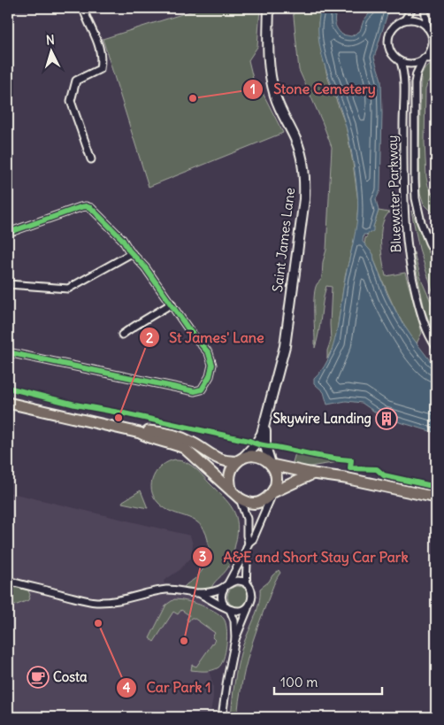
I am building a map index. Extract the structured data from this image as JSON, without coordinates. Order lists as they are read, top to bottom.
{
  "streets": {
    "street": ["Bluewater Parkway", "Saint James Lane"]
  },
  "places": {
    "other": [
      "Stone Cemetery",
      "St James' Lane",
      "Car Park 1",
      "A&E and Short Stay Car Park"
    ],
    "building": ["Skywire Landing"],
    "cafe": ["Costa"]
  },
  "scale_bar": "100 m",
  "north": "top"
}
